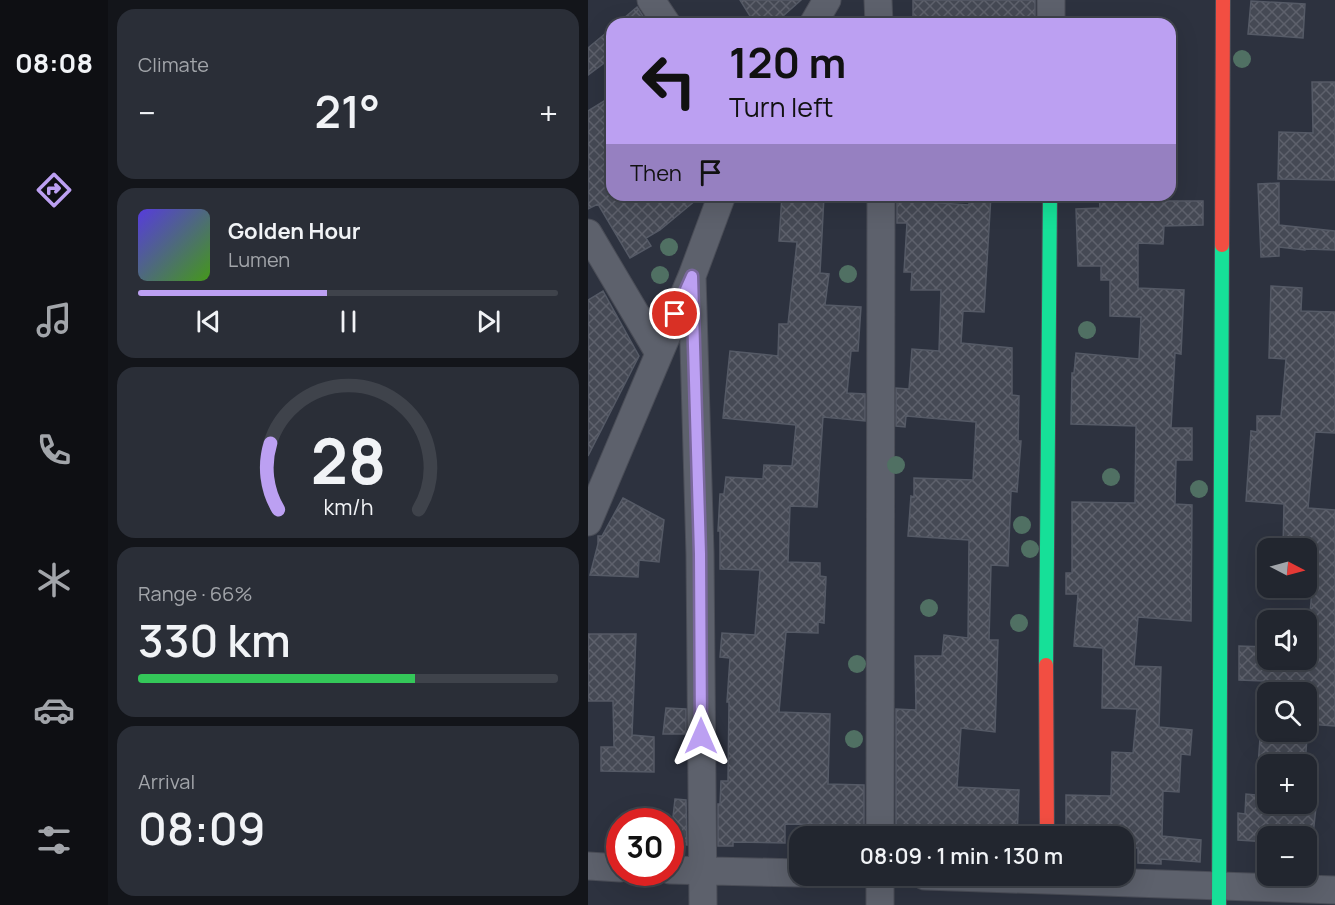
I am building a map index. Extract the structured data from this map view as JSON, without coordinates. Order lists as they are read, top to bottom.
{
  "north": "right",
  "page": {
    "tabs": "08:08",
    "tile": [
      "Climate",
      ["Range · 66%", "330 km"],
      ["Arrival", "08:09"]
    ],
    "turn": ["120 m", "Turn left"],
    "heat": ["−", "21°", "+"],
    "then": "Then",
    "song": ["Golden Hour", "Lumen"],
    "map_buttons": ["+", "−"],
    "limit": "30",
    "trip": "08:09 · 1 min · 130 m",
    "gauge": ["28", "km/h"]
  }
}
